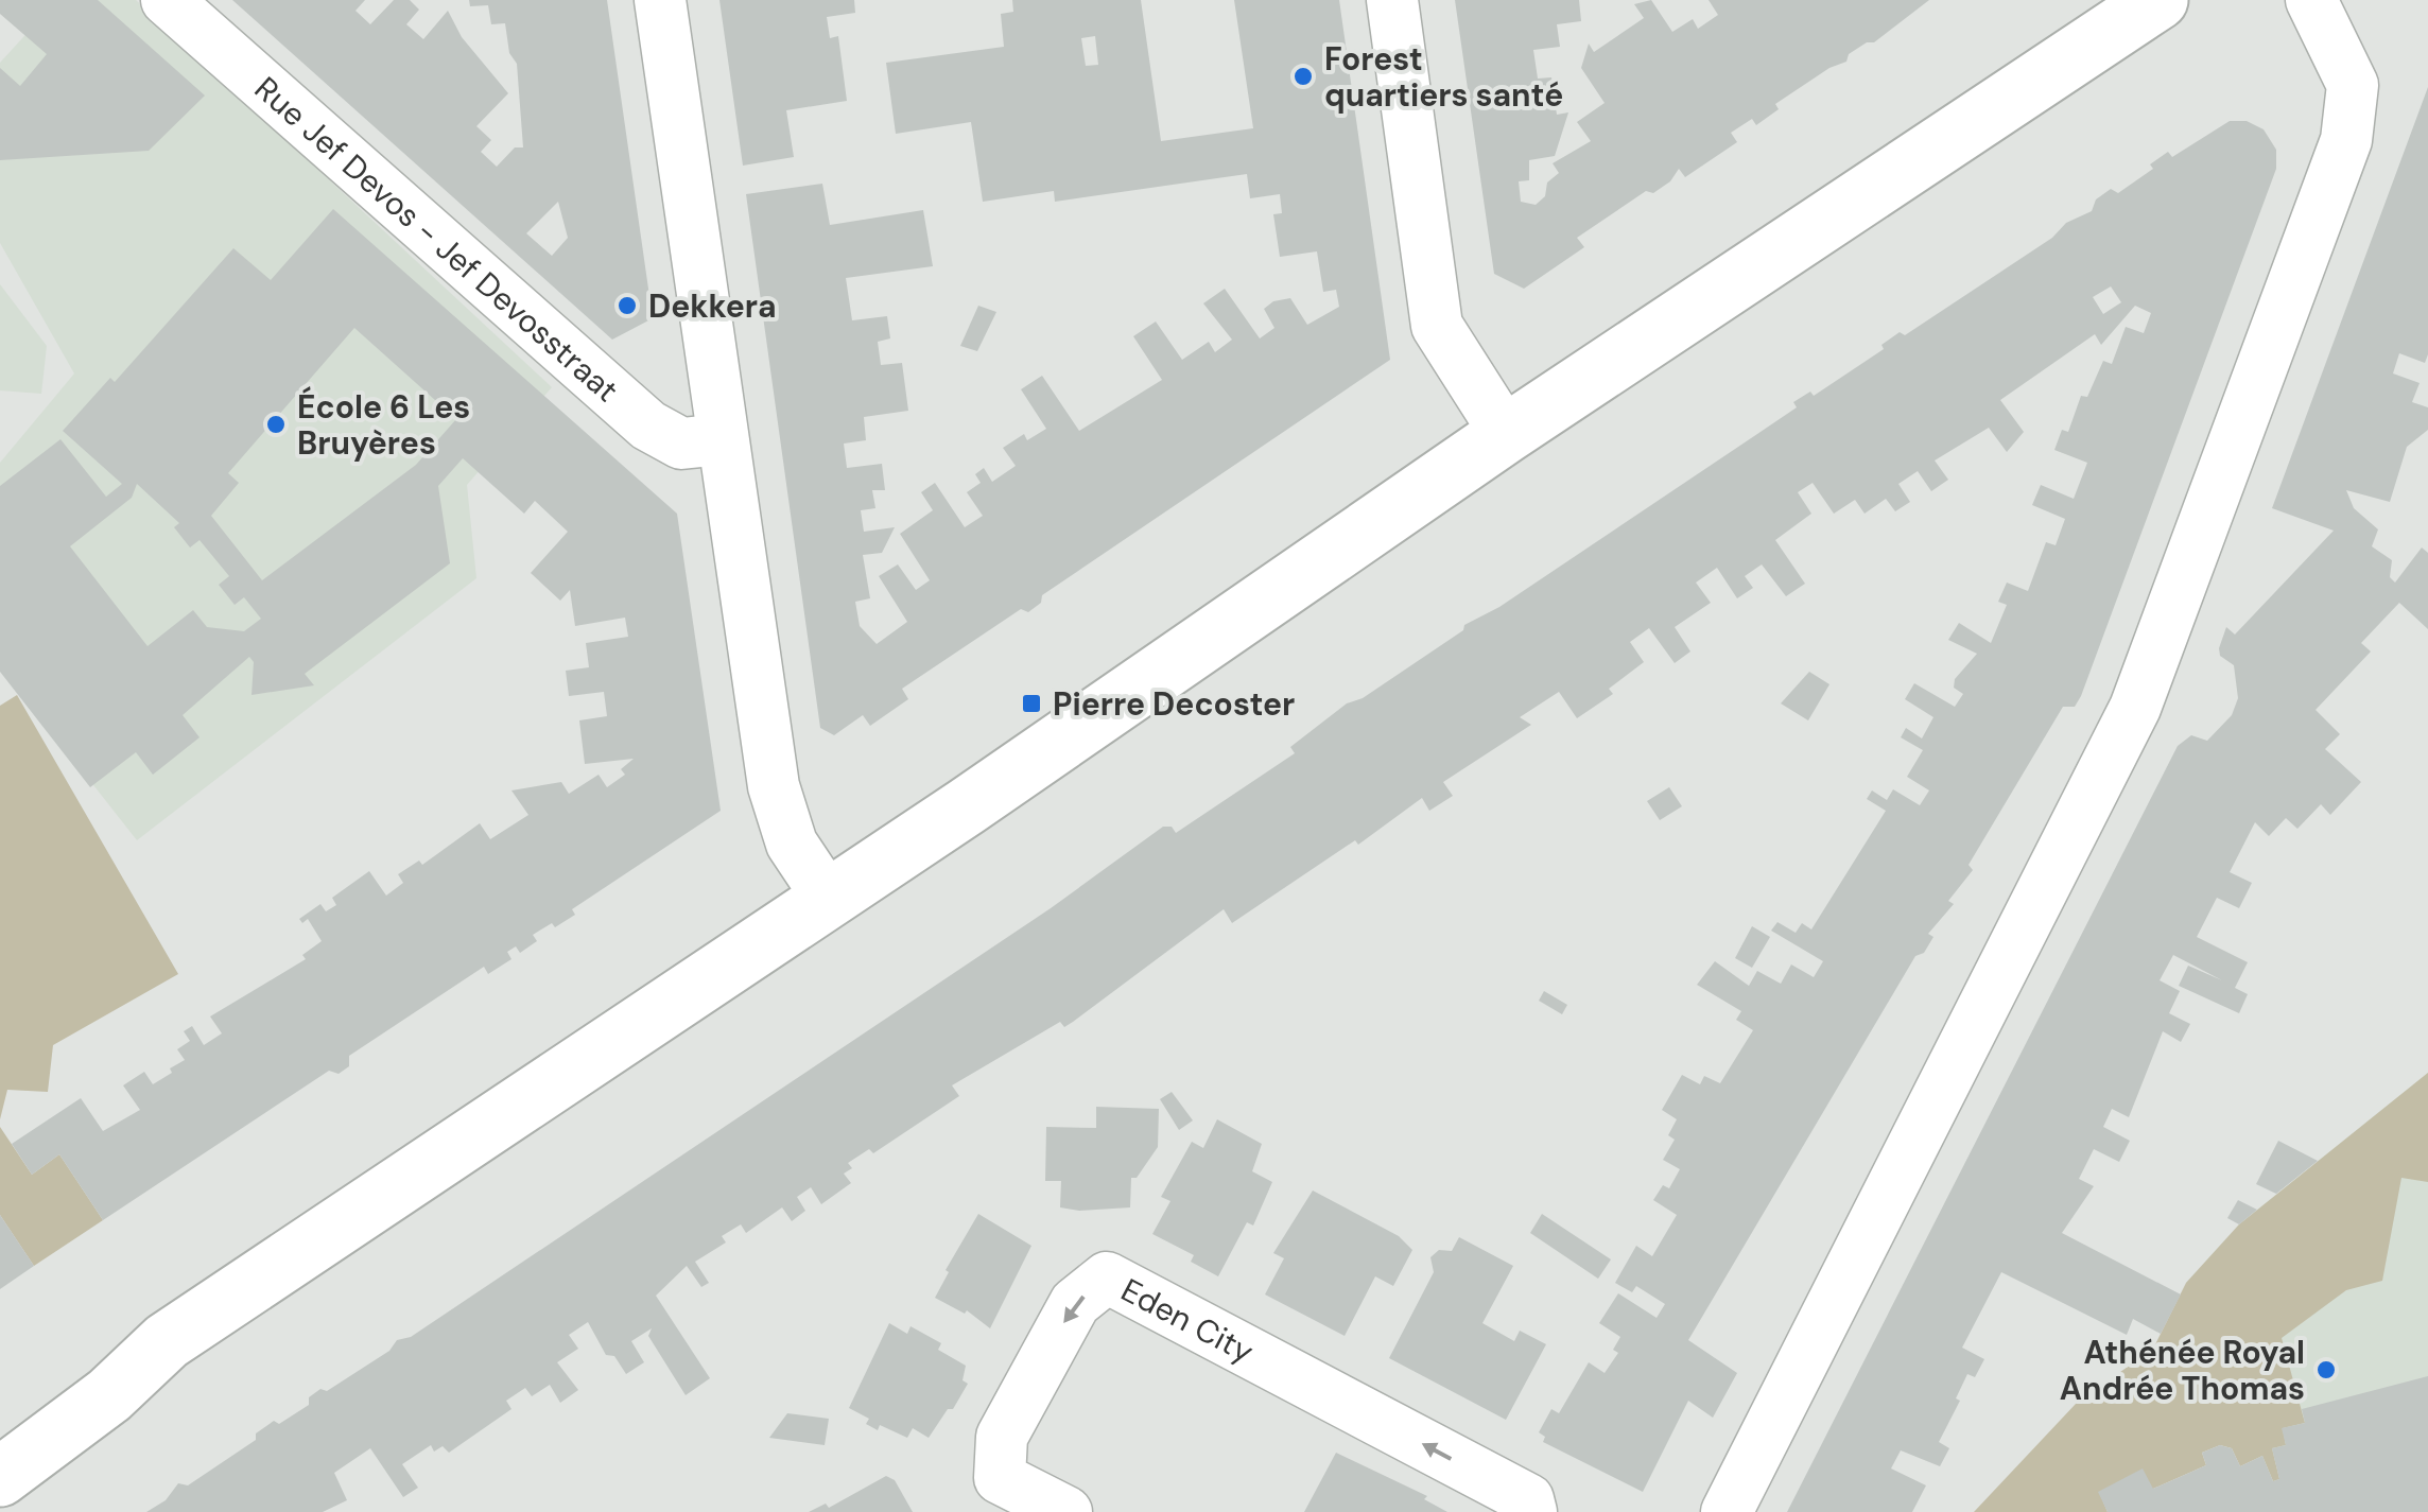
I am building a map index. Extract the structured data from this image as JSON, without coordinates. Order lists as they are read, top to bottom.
{
  "streets": {
    "street": ["Rue Jef Devos - Jef Devosstraat", "Eden City"]
  },
  "places": {
    "other": [
      "Forest quartiers santé",
      "Dekkera",
      "École 6 Les Bruyères",
      "Athénée Royal Andrée Thomas"
    ],
    "transit": ["Pierre Decoster"]
  }
}
